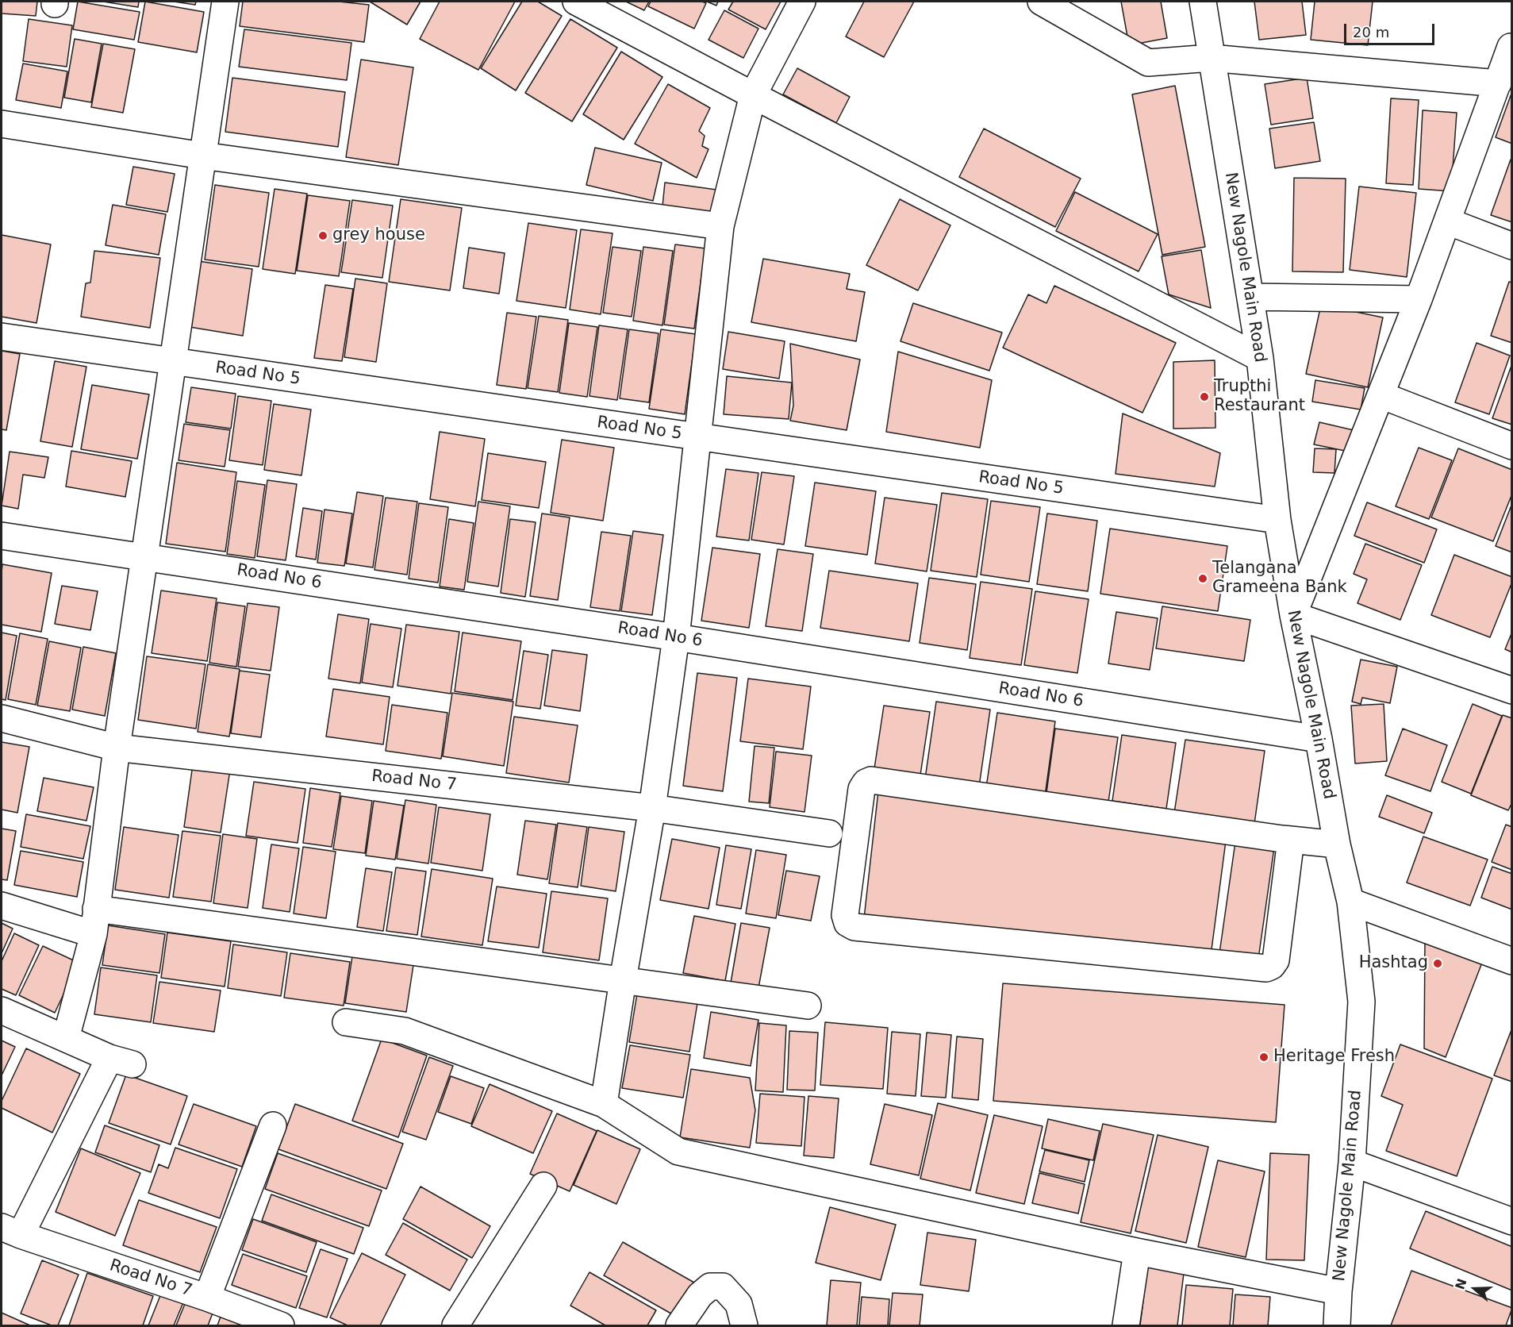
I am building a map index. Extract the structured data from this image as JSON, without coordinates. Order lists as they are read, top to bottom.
{
  "streets": {
    "street": [
      "New Nagole Main Road",
      "Road No 5",
      "Road No 6",
      "Road No 7"
    ]
  },
  "crossings": [
    ["New Nagole Main Road", "Road No 5"],
    ["New Nagole Main Road", "Road No 6"]
  ],
  "places": [
    "grey house",
    "Trupthi Restaurant",
    "Telangana Grameena Bank",
    "Hashtag",
    "Heritage Fresh"
  ],
  "scale_bar": "20 m",
  "north": "left"
}
